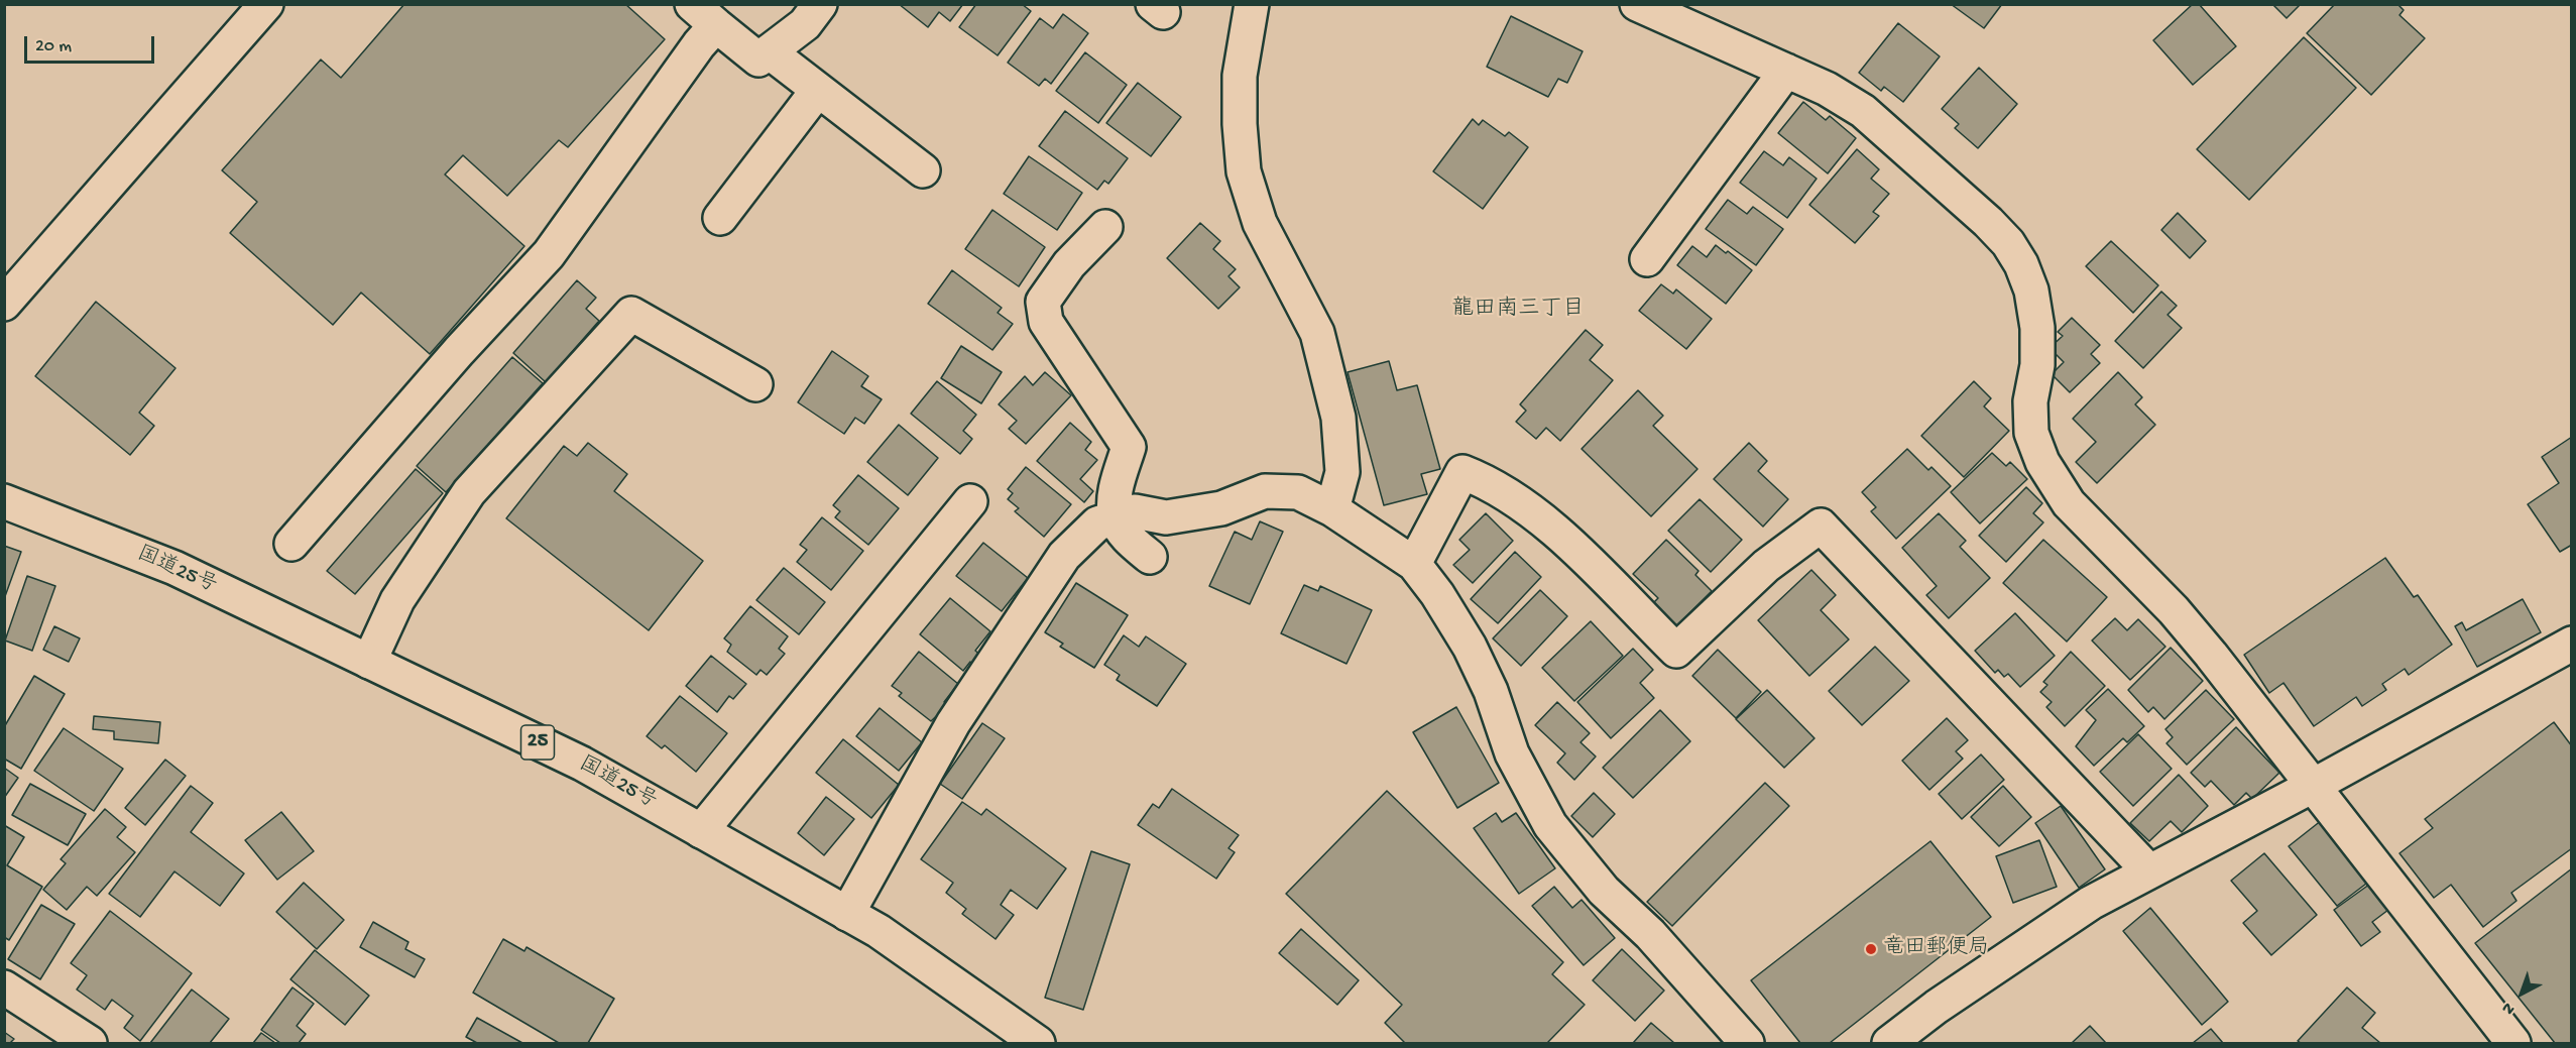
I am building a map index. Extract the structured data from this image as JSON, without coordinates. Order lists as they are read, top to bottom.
{
  "streets": {
    "main road": ["国道25号", "25"]
  },
  "districts": ["龍田南三丁目"],
  "places": ["竜田郵便局"],
  "scale_bar": "20 m",
  "north": "bottom left"
}
